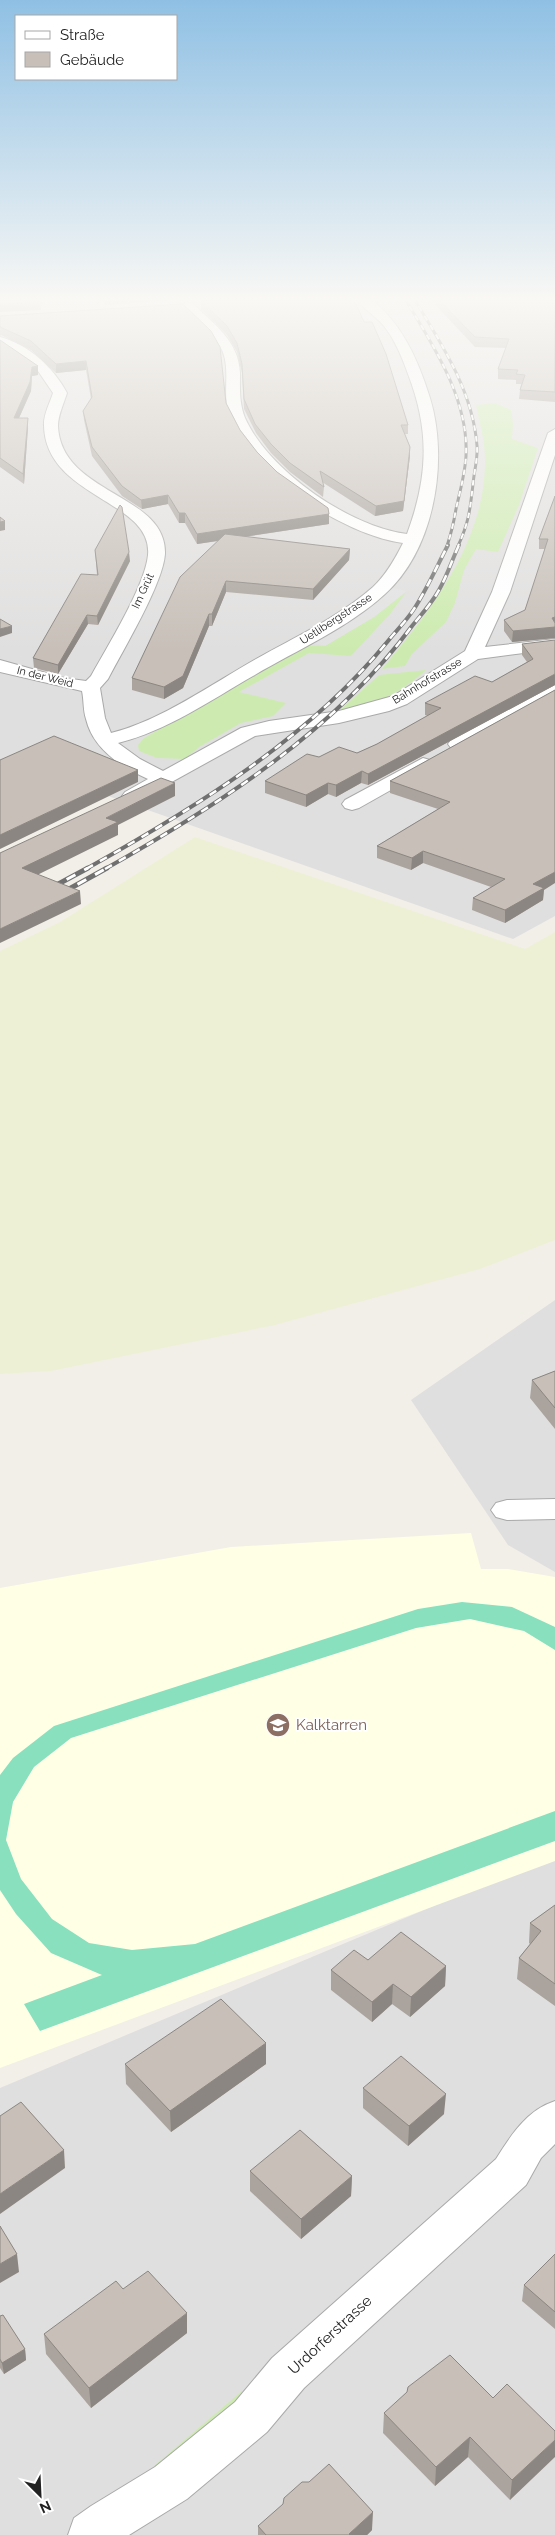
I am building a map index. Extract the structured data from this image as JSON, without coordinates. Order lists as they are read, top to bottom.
{
  "streets": {
    "street": [
      "Im Grüt",
      "Uetlibergstrasse",
      "In der Weid",
      "Bahnhofstrasse",
      "Urdorferstrasse"
    ]
  },
  "crossings": [
    ["Im Grüt", "In der Weid"]
  ],
  "places": {
    "school or university": ["Kalktarren"]
  },
  "legend": ["Straße", "Gebäude"],
  "north": "bottom right"
}
